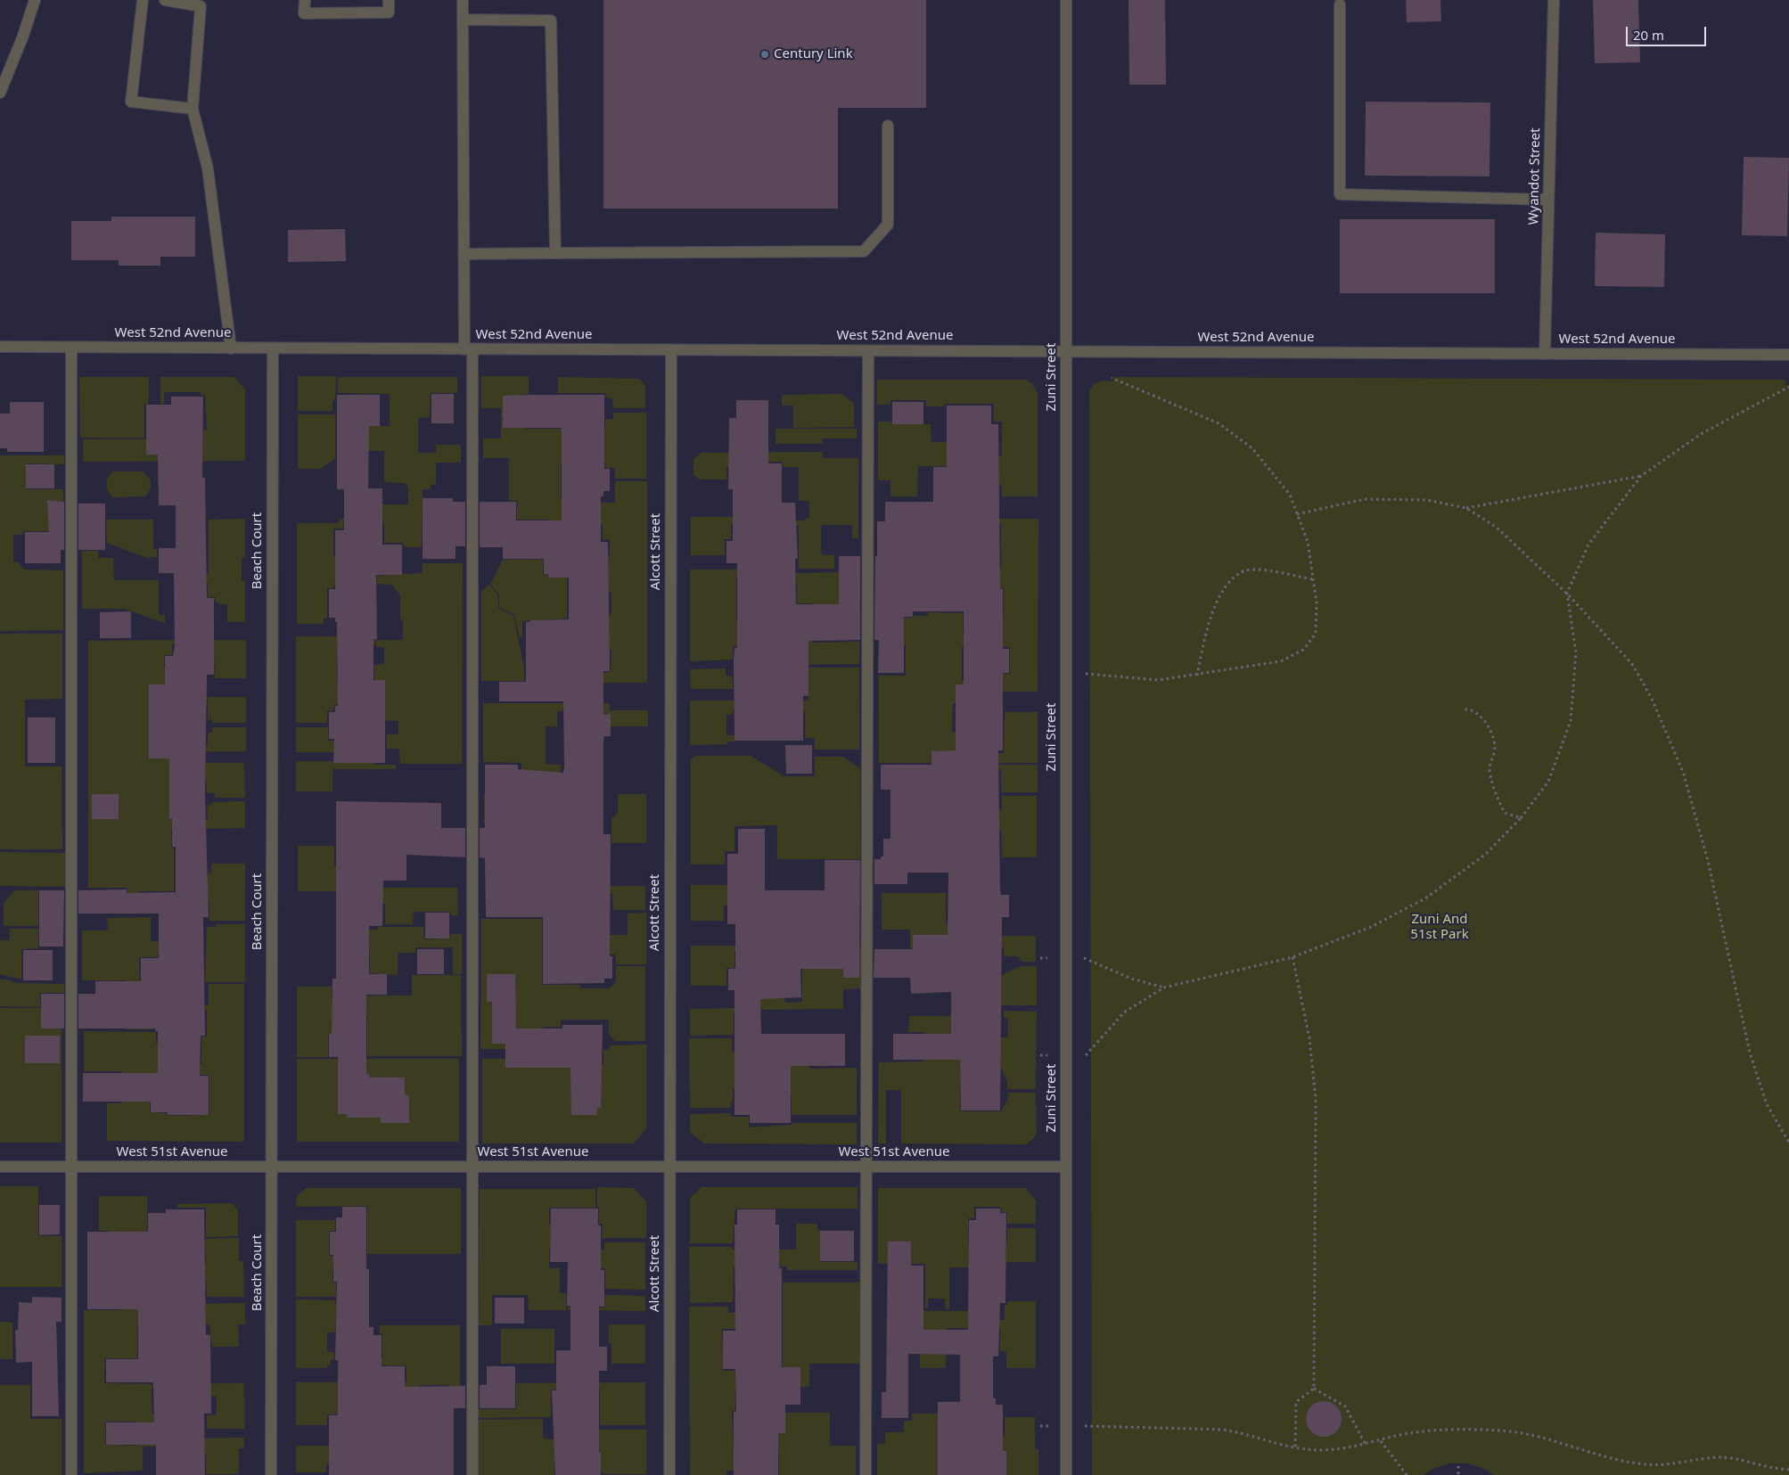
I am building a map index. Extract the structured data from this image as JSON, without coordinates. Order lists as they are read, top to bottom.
{
  "streets": {
    "street": [
      "Wyandot Street",
      "West 52nd Avenue",
      "Zuni Street",
      "Beach Court",
      "Alcott Street",
      "West 51st Avenue"
    ]
  },
  "crossings": [
    ["Wyandot Street", "West 52nd Avenue"],
    ["West 52nd Avenue", "Zuni Street"],
    ["West 52nd Avenue", "Beach Court"],
    ["West 52nd Avenue", "Alcott Street"],
    ["Zuni Street", "West 51st Avenue"],
    ["Beach Court", "West 51st Avenue"],
    ["Alcott Street", "West 51st Avenue"]
  ],
  "parks": ["Zuni And 51st Park"],
  "places": ["Century Link"],
  "scale_bar": "20 m"
}
